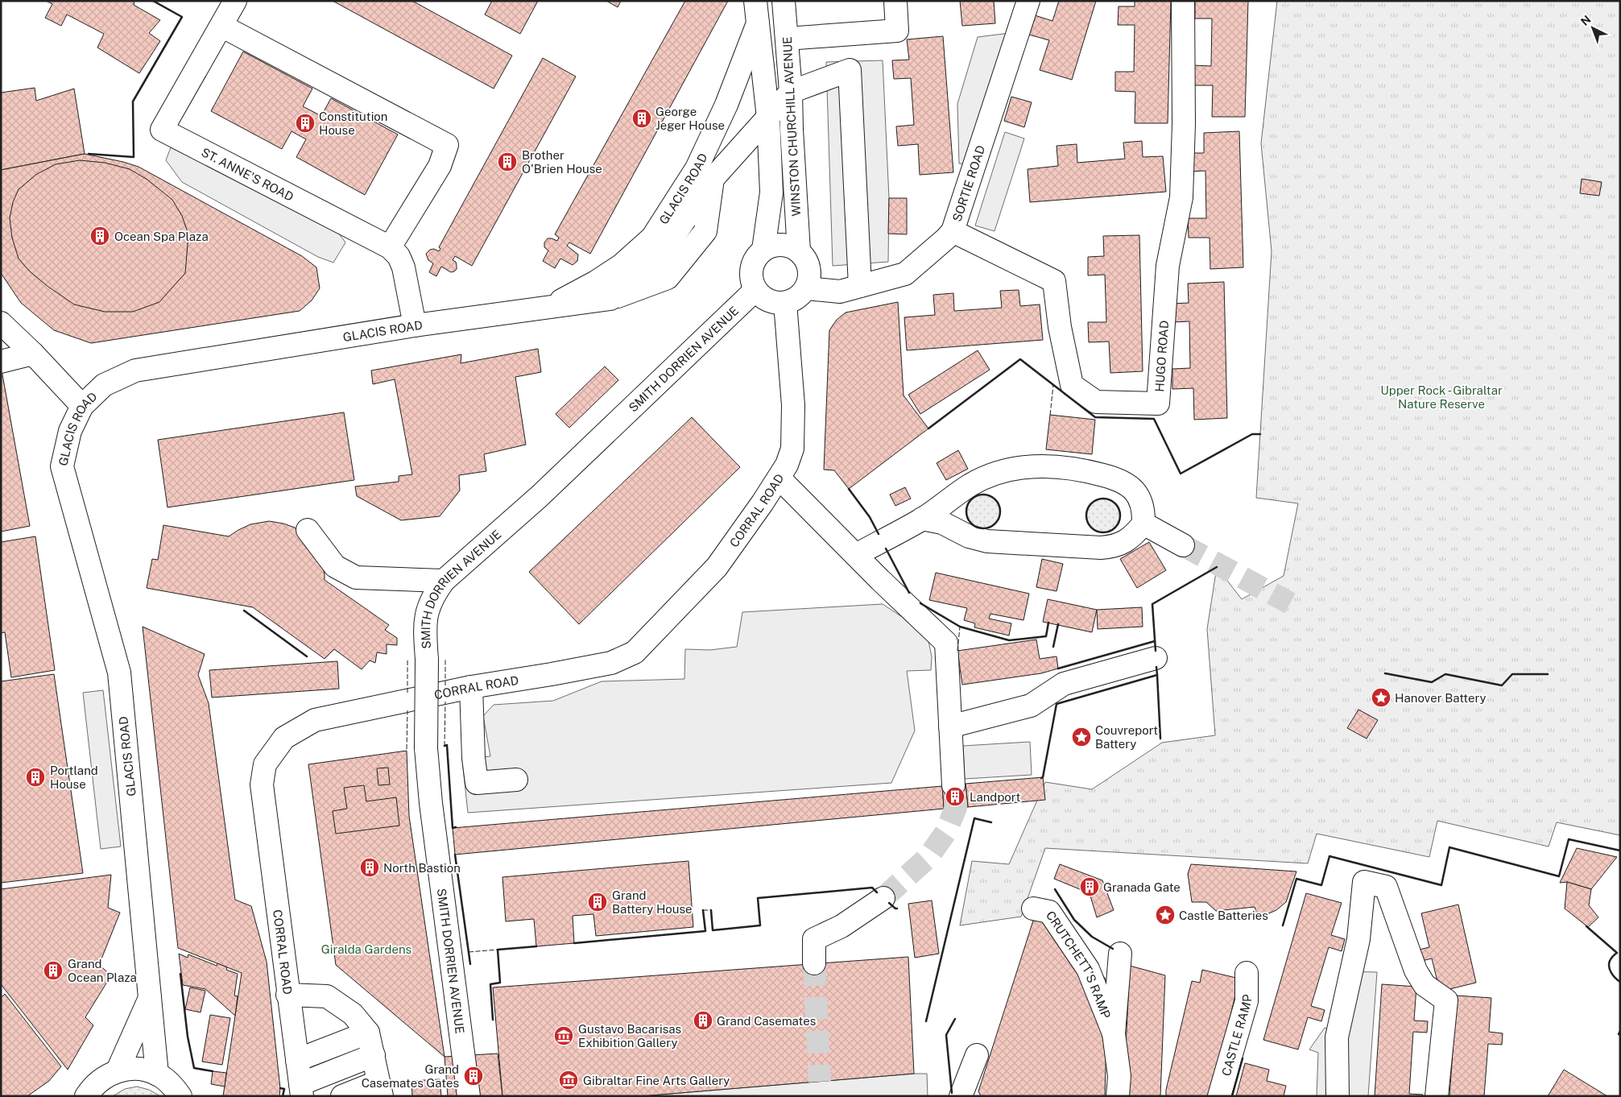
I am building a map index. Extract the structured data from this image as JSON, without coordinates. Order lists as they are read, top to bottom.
{
  "streets": {
    "street": [
      "WINSTON CHURCHILL AVENUE",
      "ST. ANNE'S ROAD",
      "SORTIE ROAD",
      "GLACIS ROAD",
      "HUGO ROAD",
      "SMITH DORRIEN AVENUE",
      "CORRAL ROAD",
      "CRUTCHETT'S RAMP",
      "CASTLE RAMP"
    ]
  },
  "crossings": [
    ["WINSTON CHURCHILL AVENUE", "SORTIE ROAD"],
    ["WINSTON CHURCHILL AVENUE", "GLACIS ROAD"],
    ["WINSTON CHURCHILL AVENUE", "SMITH DORRIEN AVENUE"],
    ["WINSTON CHURCHILL AVENUE", "CORRAL ROAD"],
    ["ST. ANNE'S ROAD", "GLACIS ROAD"],
    ["SORTIE ROAD", "HUGO ROAD"],
    ["SORTIE ROAD", "SMITH DORRIEN AVENUE"],
    ["SORTIE ROAD", "CORRAL ROAD"],
    ["SMITH DORRIEN AVENUE", "CORRAL ROAD"]
  ],
  "parks": ["Upper Rock - Gibraltar Nature Reserve", "Giralda Gardens"],
  "places": {
    "building": [
      "George Jeger House",
      "Constitution House",
      "Brother O'Brien House",
      "Ocean Spa Plaza",
      "Portland House",
      "Landport",
      "North Bastion",
      "Granada Gate",
      "Grand Battery House",
      "Grand Ocean Plaza",
      "Grand Casemates",
      "Grand Casemates Gates"
    ],
    "place": ["Hanover Battery", "Couvreport Battery", "Castle Batteries"],
    "museum": ["Gustavo Bacarisas Exhibition Gallery", "Gibraltar Fine Arts Gallery"]
  },
  "north": "top left"
}
